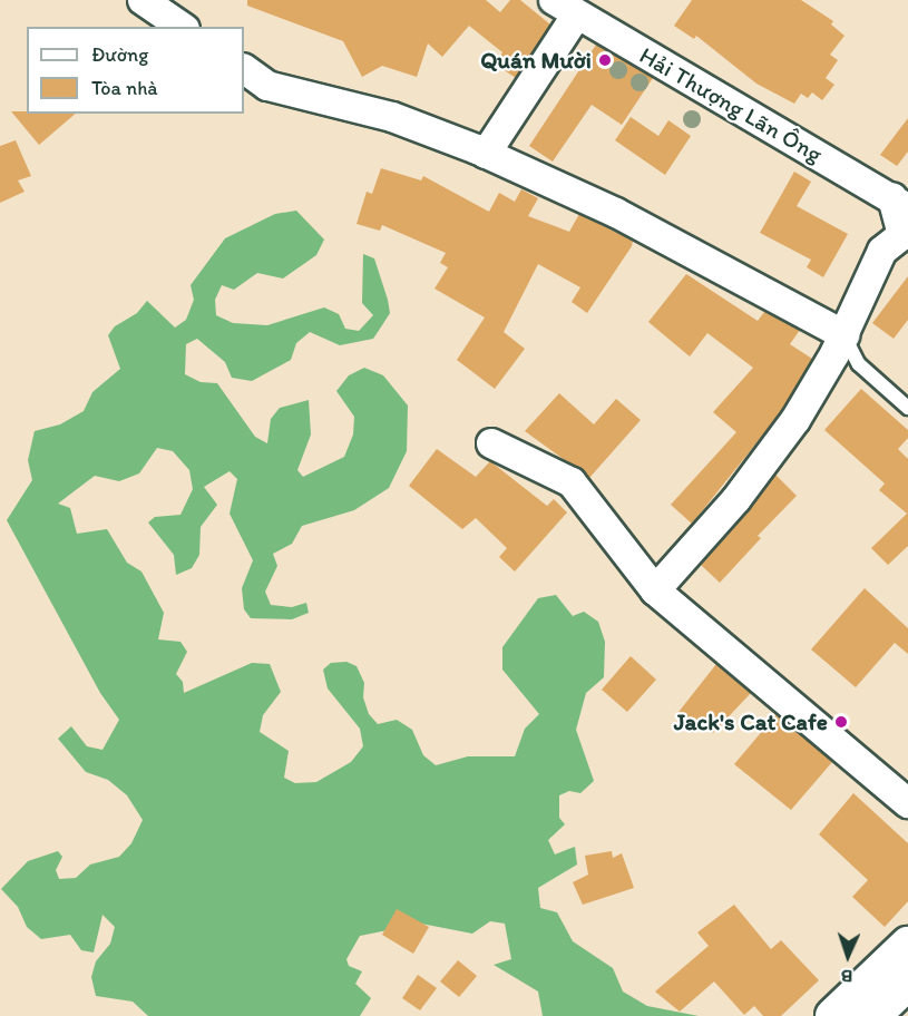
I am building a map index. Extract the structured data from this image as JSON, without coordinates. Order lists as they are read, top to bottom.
{
  "streets": {
    "street": ["Hải Thượng Lãn Ông"]
  },
  "places": ["Quán Mười", "Jack's Cat Cafe"],
  "legend": ["Đường", "Tòa nhà"],
  "north": "bottom"
}
